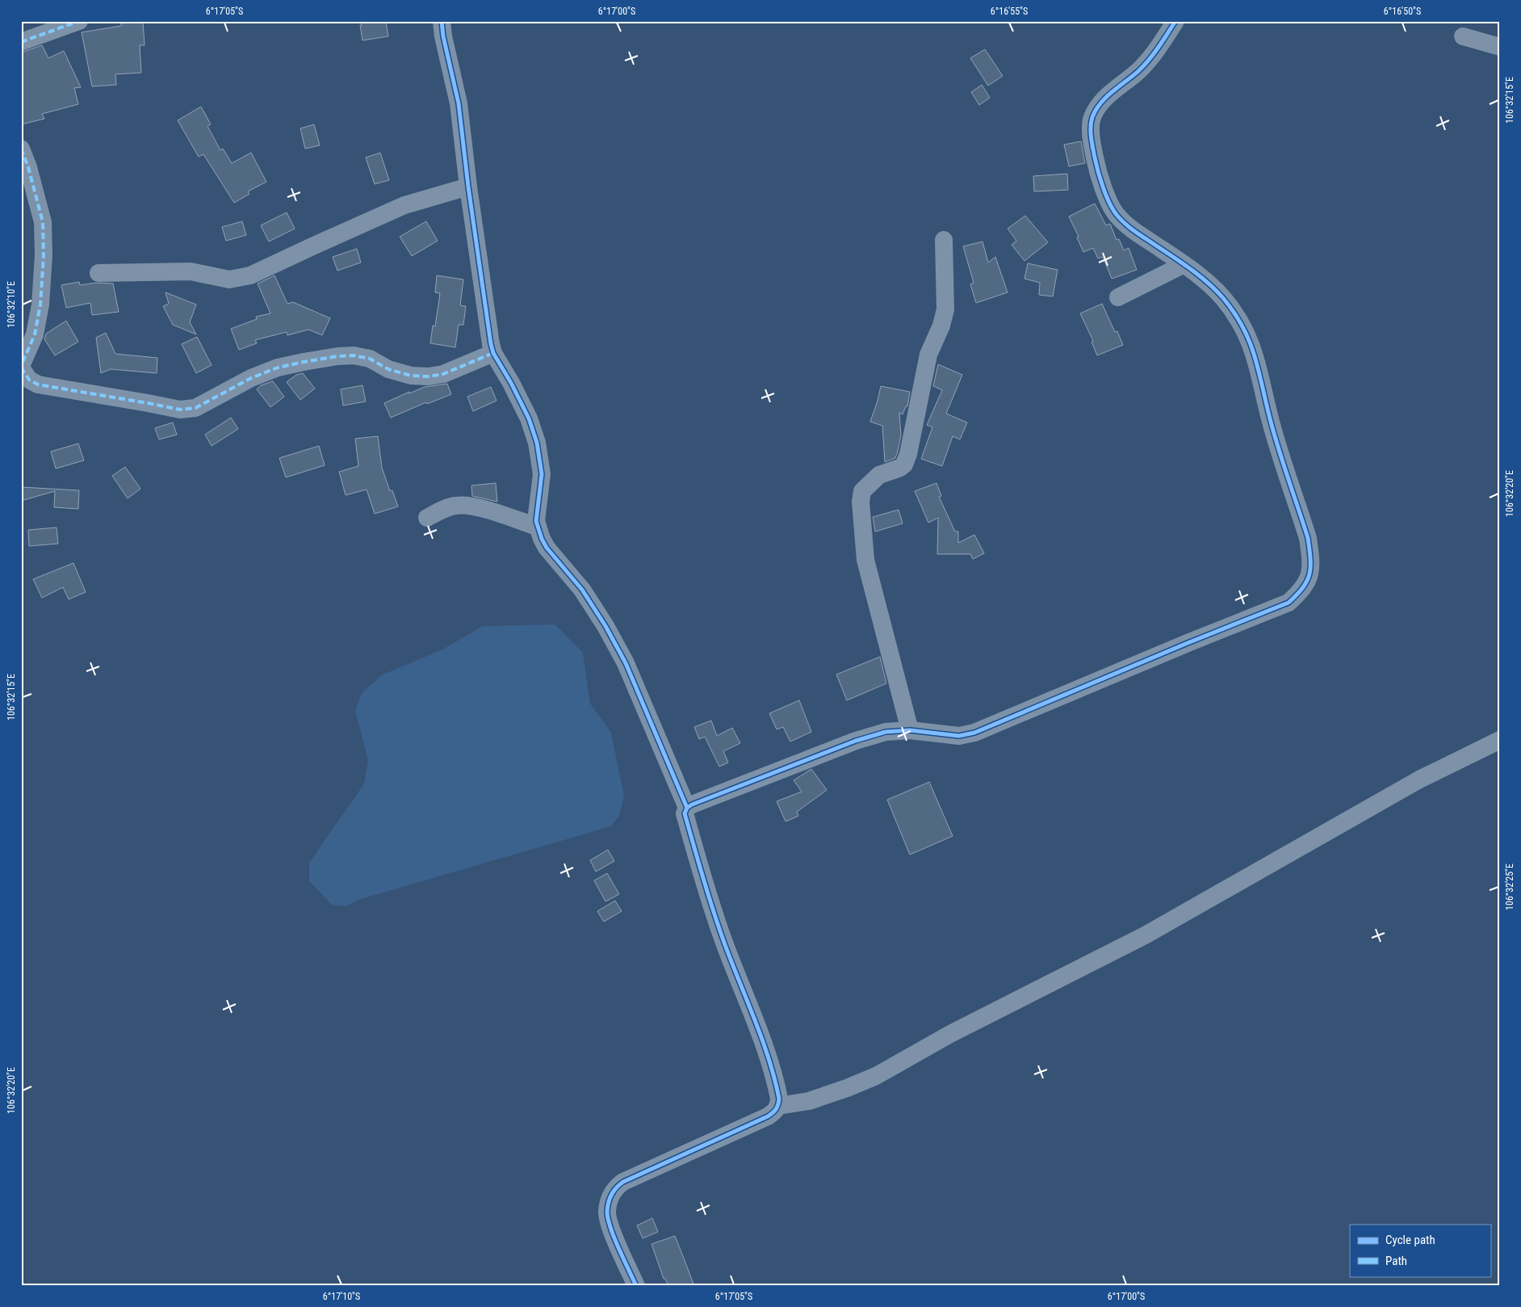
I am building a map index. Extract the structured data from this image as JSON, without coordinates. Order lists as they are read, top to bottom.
{
  "legend": ["Cycle path", "Path"],
  "coordinates": [
    "6°17'05\"S",
    "6°17'00\"S",
    "6°16'55\"S",
    "6°16'50\"S",
    "106°32'15\"E",
    "106°32'10\"E",
    "106°32'20\"E",
    "106°32'25\"E",
    "6°17'10\"S"
  ]
}
